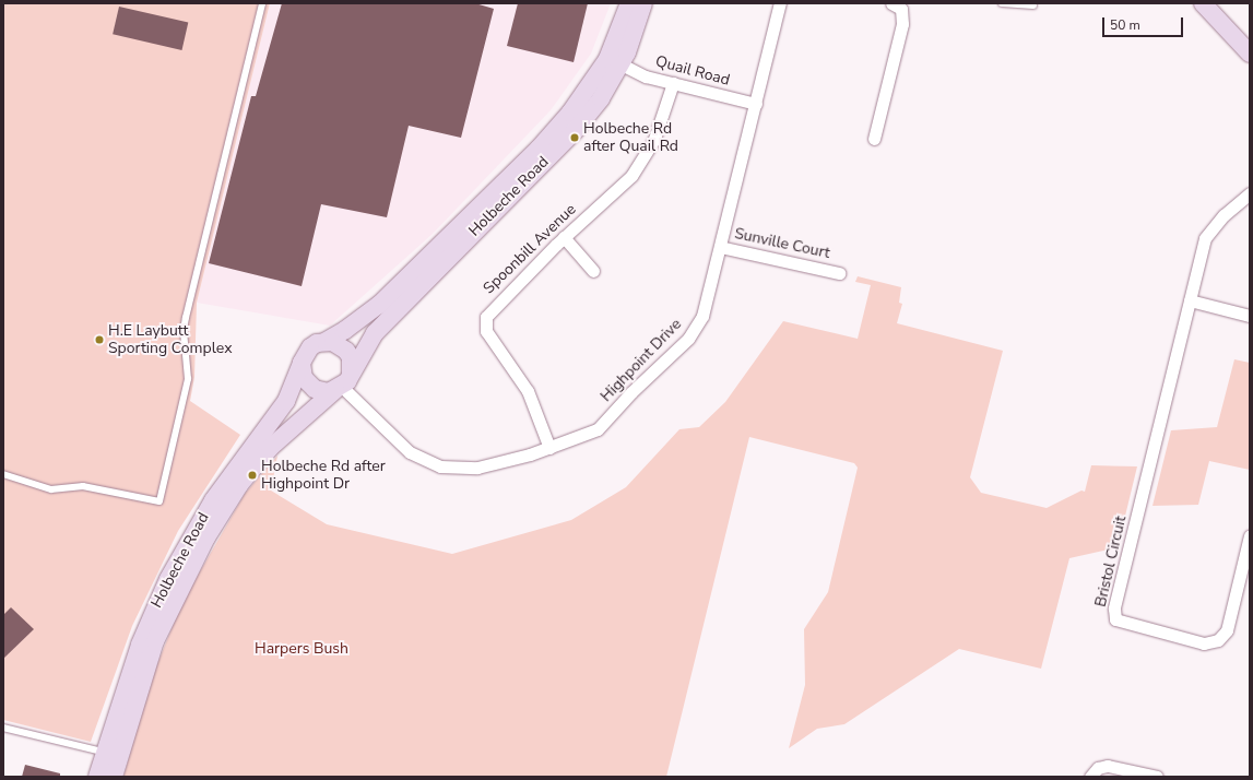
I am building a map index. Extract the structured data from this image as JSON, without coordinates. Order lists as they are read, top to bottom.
{
  "streets": {
    "street": [
      "Quail Road",
      "Holbeche Road",
      "Sunville Court",
      "Spoonbill Avenue",
      "Highpoint Drive",
      "Bristol Circuit"
    ]
  },
  "crossings": [
    ["Quail Road", "Holbeche Road"],
    ["Quail Road", "Spoonbill Avenue"],
    ["Quail Road", "Highpoint Drive"],
    ["Holbeche Road", "Highpoint Drive"],
    ["Sunville Court", "Highpoint Drive"],
    ["Spoonbill Avenue", "Highpoint Drive"]
  ],
  "parks": ["Harpers Bush"],
  "places": ["Holbeche Rd after Quail Rd", "H.E Laybutt Sporting Complex", "Holbeche Rd after Highpoint Dr"],
  "scale_bar": "50 m"
}
